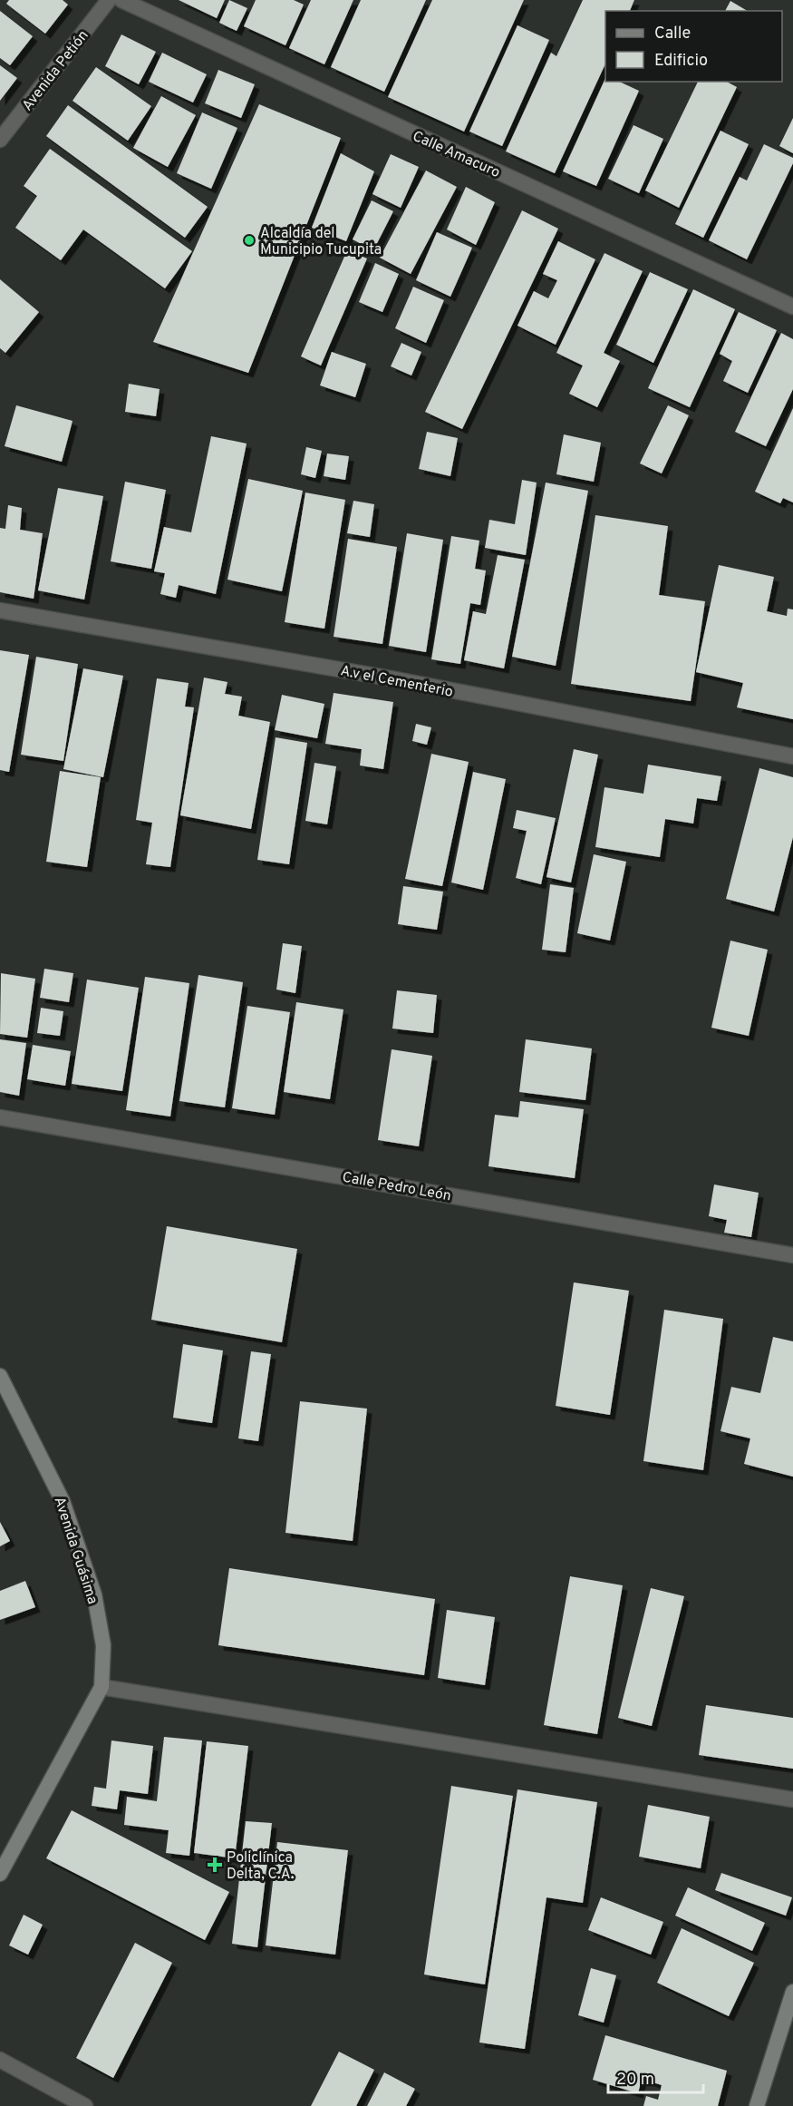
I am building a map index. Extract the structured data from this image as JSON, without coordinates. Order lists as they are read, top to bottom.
{
  "streets": {
    "main road": ["Avenida Guásima"],
    "street": [
      "Avenida Petión",
      "Calle Amacuro",
      "A.v el Cementerio",
      "Calle Pedro León"
    ]
  },
  "places": {
    "other": ["Alcaldía del Municipio Tucupita"],
    "health": ["Policlínica Delta, C.A."]
  },
  "legend": ["Calle", "Edificio"],
  "scale_bar": "20 m"
}
